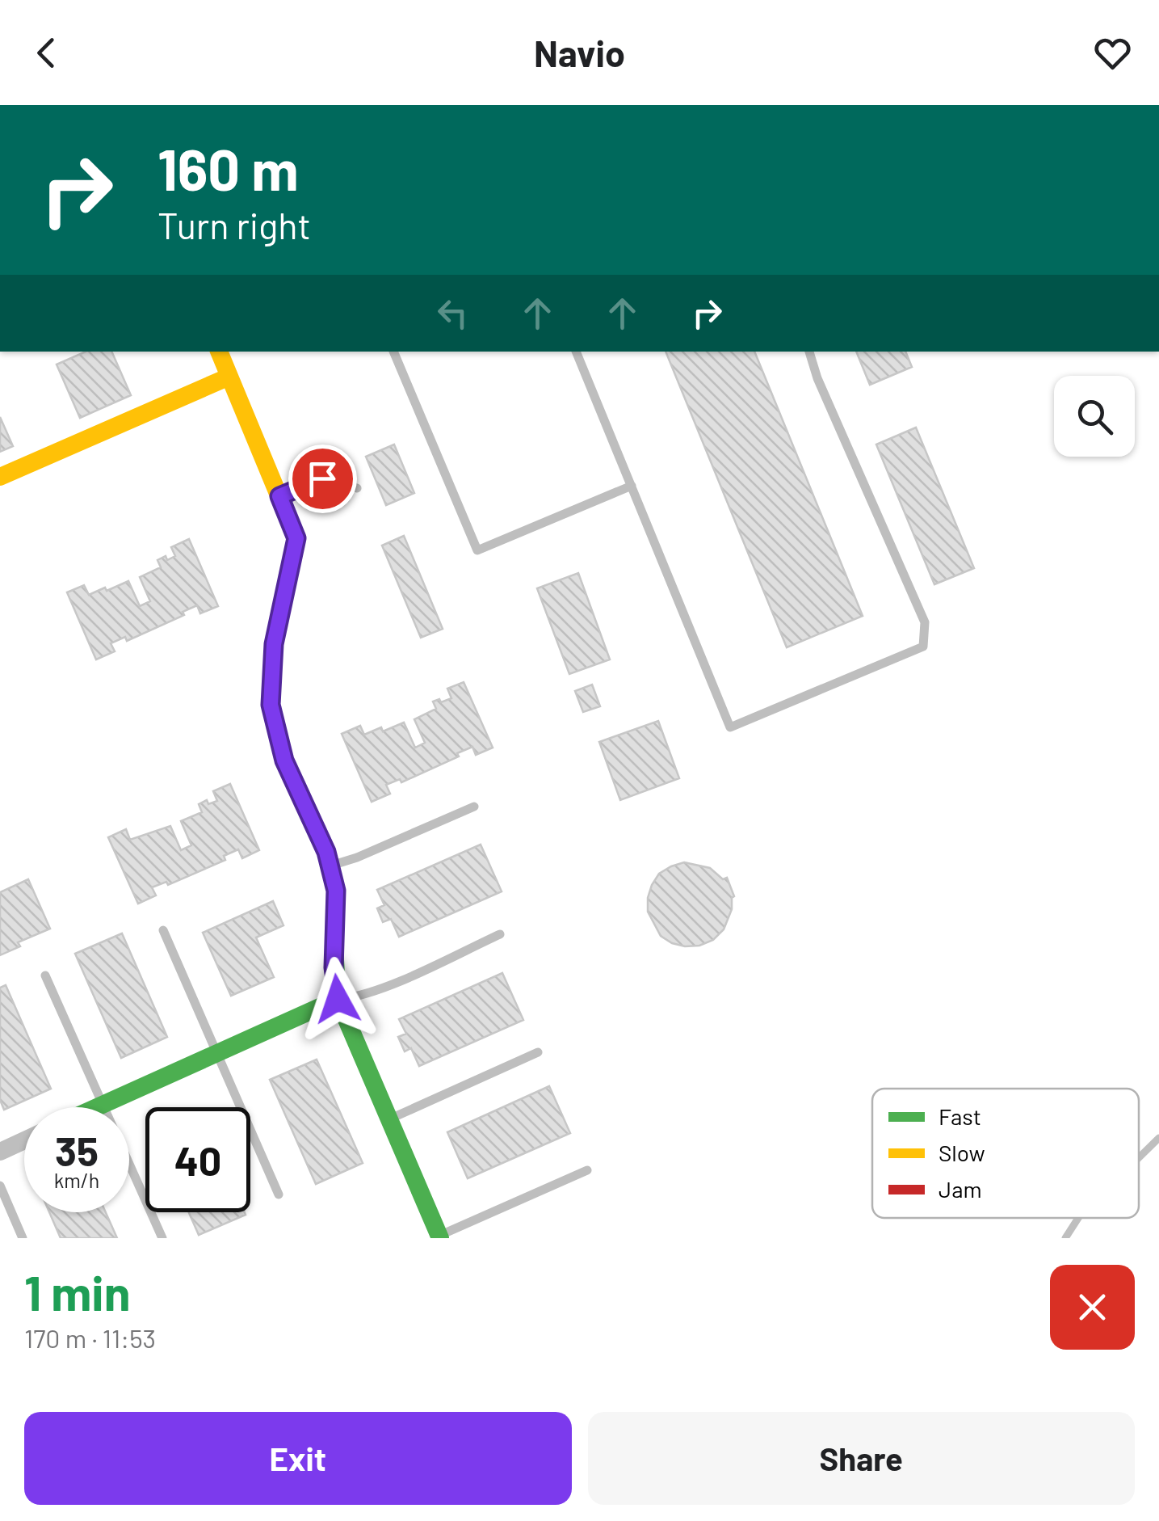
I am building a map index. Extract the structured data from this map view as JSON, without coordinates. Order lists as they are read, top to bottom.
{
  "legend": ["Fast", "Slow", "Jam"],
  "page": {
    "header": "Navio",
    "turn": ["160 m", "Turn right"],
    "speed": "35 km/h",
    "limit": "40",
    "heading": ["1 min", "170 m · 11:53"],
    "buttons": ["Exit", "Share"]
  }
}
